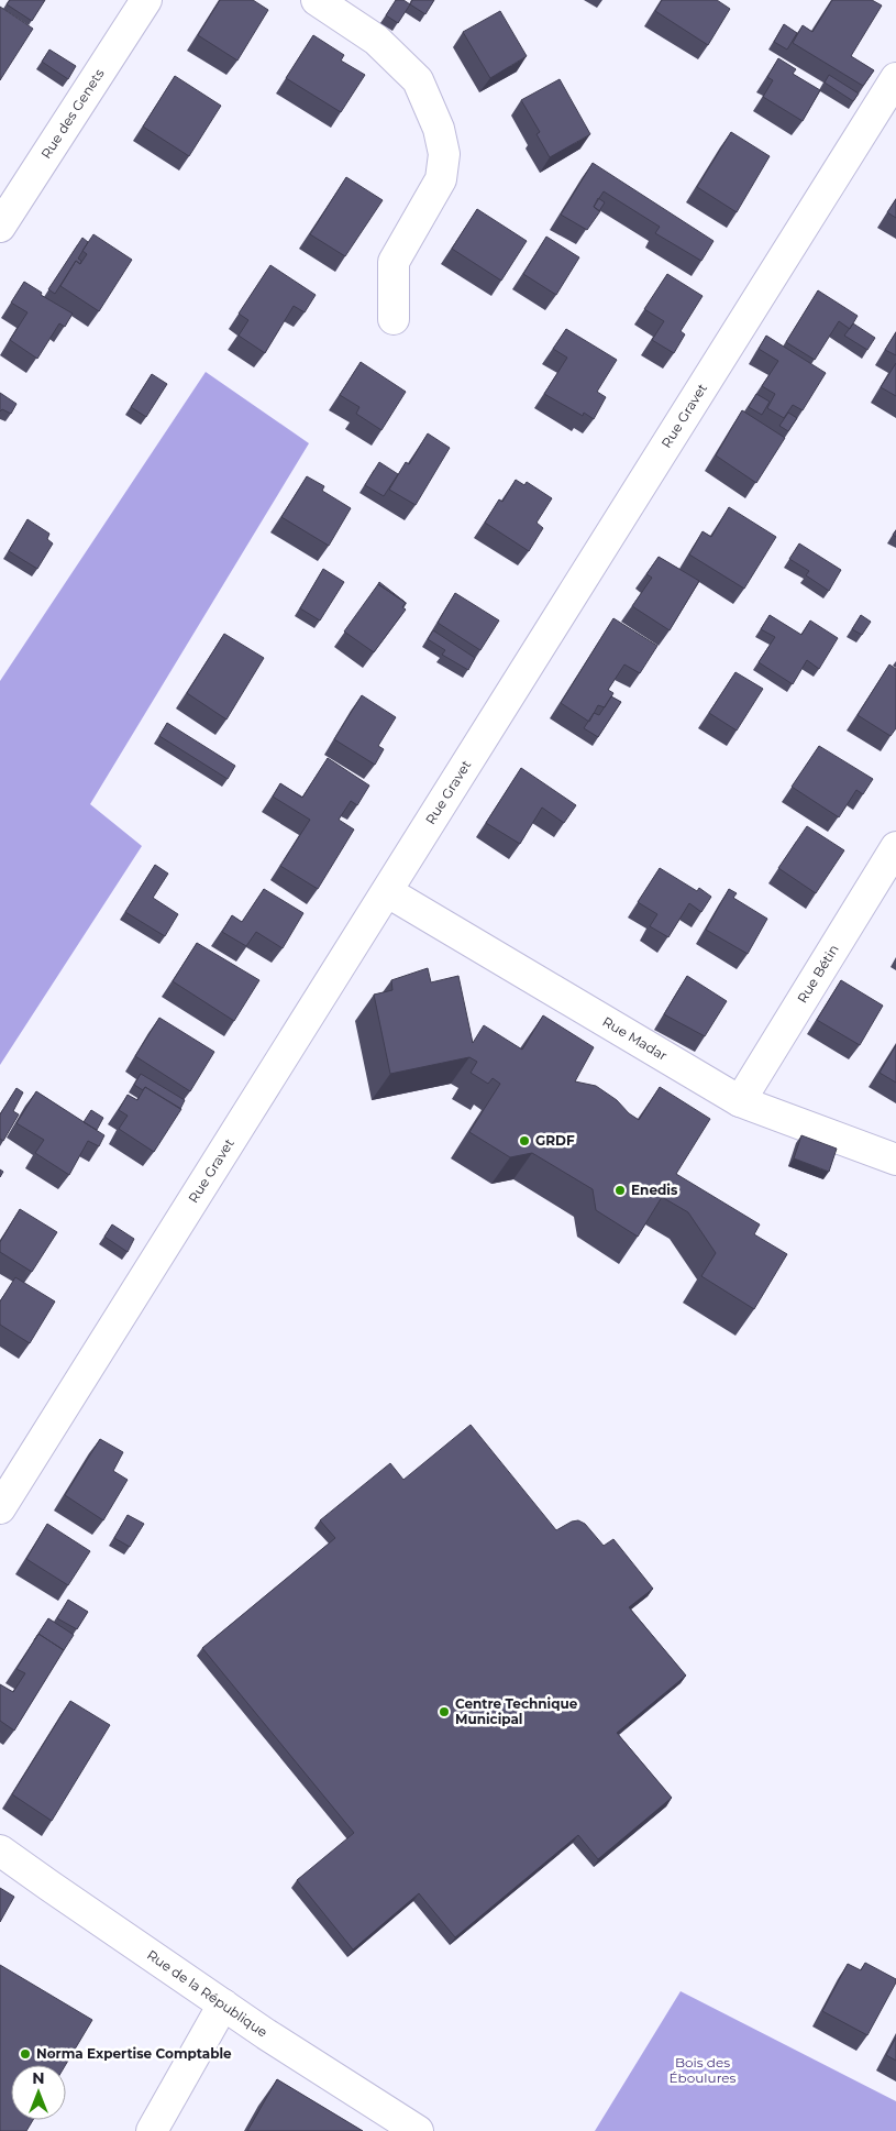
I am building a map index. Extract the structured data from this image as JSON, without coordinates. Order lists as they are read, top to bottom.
{
  "streets": {
    "street": [
      "Rue des Genets",
      "Rue Gravet",
      "Rue Bétin",
      "Rue Madar",
      "Rue de la République"
    ]
  },
  "crossings": [
    ["Rue Gravet", "Rue Madar"],
    ["Rue Bétin", "Rue Madar"]
  ],
  "parks": ["Bois des Éboulures"],
  "places": [
    "GRDF",
    "Enedis",
    "Centre Technique Municipal",
    "Norma Expertise Comptable"
  ],
  "north": "top"
}
